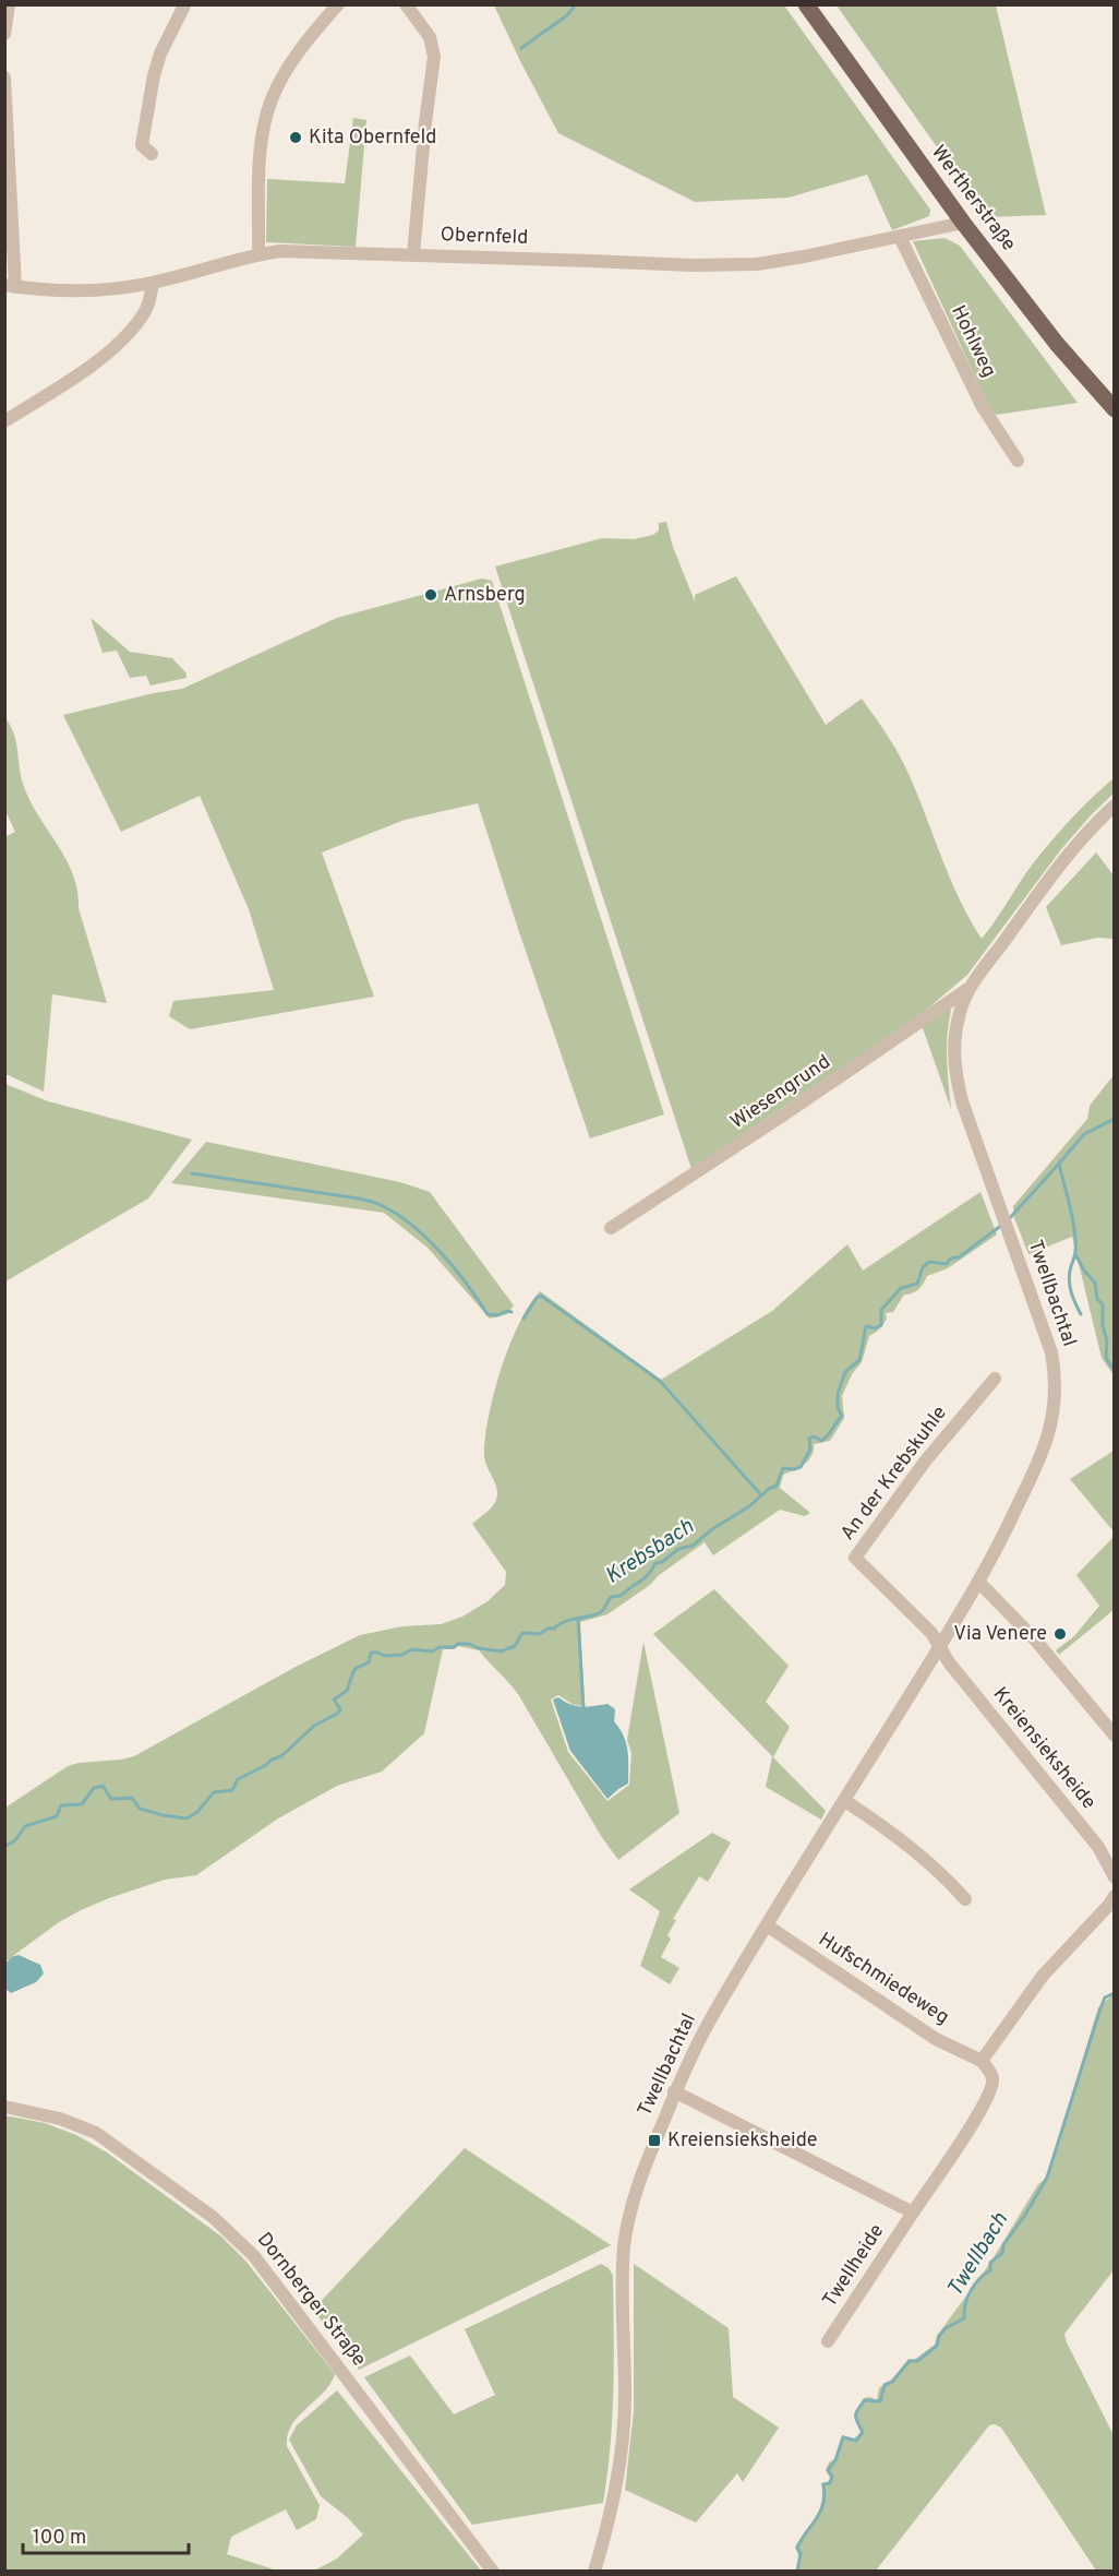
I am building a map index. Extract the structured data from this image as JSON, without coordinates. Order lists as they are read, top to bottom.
{
  "streets": {
    "main road": ["Wertherstraße"],
    "street": [
      "Obernfeld",
      "Hohlweg",
      "Wiesengrund",
      "Twellbachtal",
      "An der Krebskuhle",
      "Kreiensieksheide",
      "Hufschmiedeweg",
      "Twellheide",
      "Dornberger Straße"
    ]
  },
  "crossings": [
    ["Wertherstraße", "Obernfeld"],
    ["Obernfeld", "Hohlweg"],
    ["Wiesengrund", "Twellbachtal"],
    ["Twellbachtal", "An der Krebskuhle"],
    ["Twellbachtal", "Kreiensieksheide"],
    ["Twellbachtal", "Hufschmiedeweg"],
    ["An der Krebskuhle", "Kreiensieksheide"]
  ],
  "water": ["Krebsbach", "Twellbach"],
  "places": {
    "other": ["Kita Obernfeld", "Arnsberg", "Via Venere"],
    "transit": ["Kreiensieksheide"]
  },
  "scale_bar": "100 m"
}
